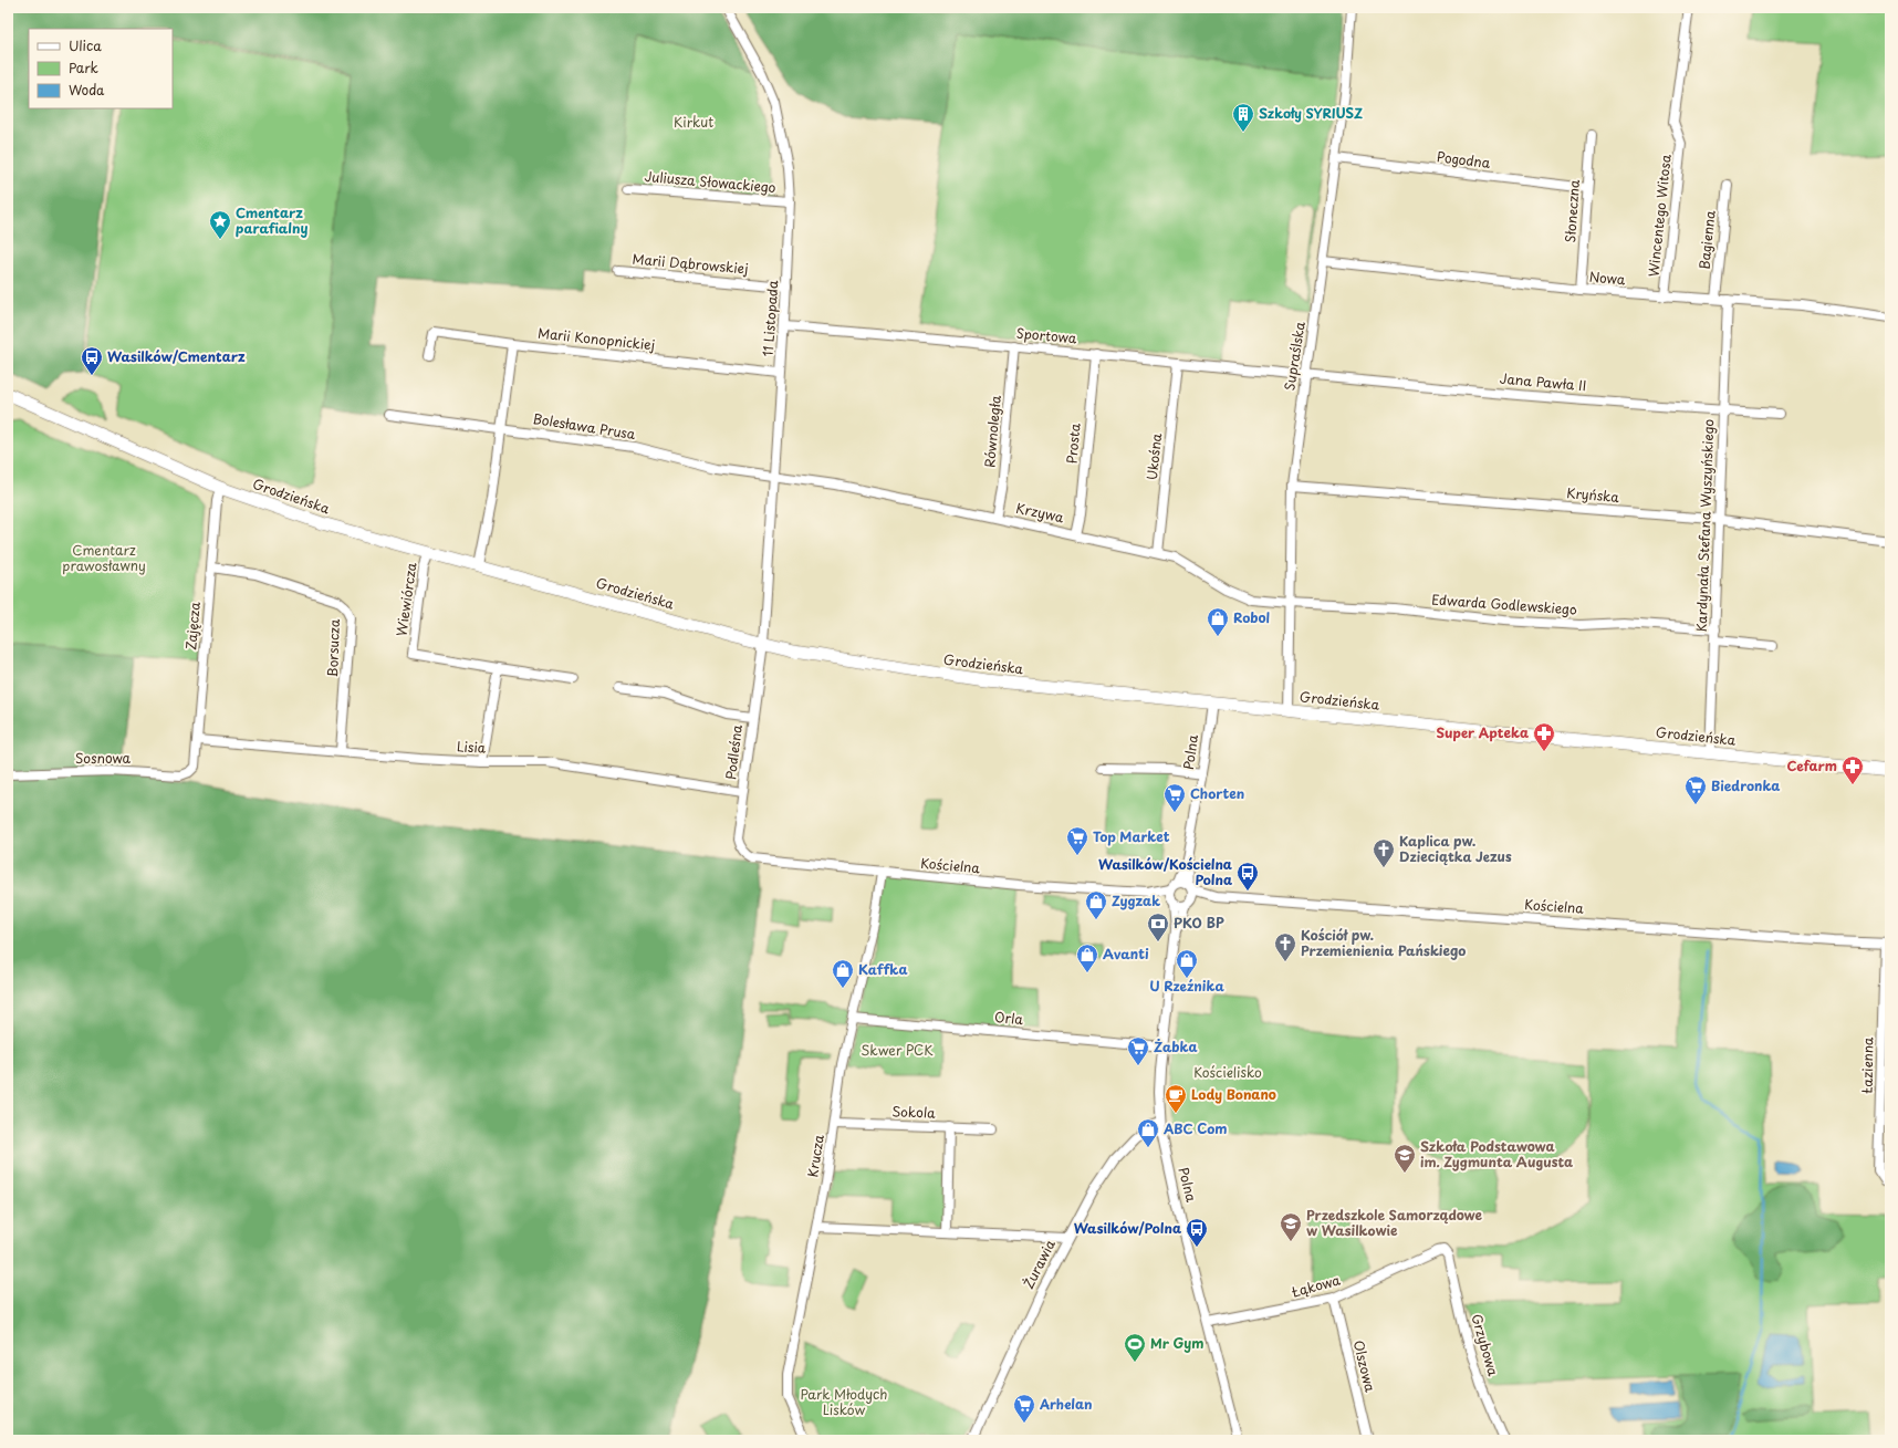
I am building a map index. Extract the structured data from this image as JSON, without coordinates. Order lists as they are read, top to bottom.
{
  "streets": {
    "main road": ["Grodzieńska"],
    "street": [
      "Pogodna",
      "Juliusza Słowackiego",
      "Słoneczna",
      "Wincentego Witosa",
      "Bagienna",
      "Marii Dąbrowskiej",
      "Nowa",
      "11 Listopada",
      "Sportowa",
      "Marii Konopnickiej",
      "Supraślska",
      "Jana Pawła II",
      "Bolesława Prusa",
      "Równoległa",
      "Prosta",
      "Ukośna",
      "Kryńska",
      "Krzywa",
      "Kardynała Stefana Wyszyńskiego",
      "Wiewiórcza",
      "Edwarda Godlewskiego",
      "Zajęcza",
      "Borsucza",
      "Lisia",
      "Podleśna",
      "Polna",
      "Sosnowa",
      "Kościelna",
      "Orla",
      "Łazienna",
      "Sokola",
      "Krucza",
      "Żurawia",
      "Łąkowa",
      "Grzybowa",
      "Olszowa"
    ]
  },
  "crossings": [
    ["Pogodna", "Słoneczna"],
    ["Pogodna", "Supraślska"],
    ["Juliusza Słowackiego", "11 Listopada"],
    ["Słoneczna", "Nowa"],
    ["Wincentego Witosa", "Nowa"],
    ["Bagienna", "Nowa"],
    ["Marii Dąbrowskiej", "11 Listopada"],
    ["Nowa", "Supraślska"],
    ["Nowa", "Kardynała Stefana Wyszyńskiego"],
    ["11 Listopada", "Sportowa"],
    ["11 Listopada", "Marii Konopnickiej"],
    ["11 Listopada", "Bolesława Prusa"],
    ["11 Listopada", "Grodzieńska"],
    ["11 Listopada", "Krzywa"],
    ["11 Listopada", "Podleśna"],
    ["Sportowa", "Supraślska"],
    ["Sportowa", "Jana Pawła II"],
    ["Sportowa", "Równoległa"],
    ["Sportowa", "Prosta"],
    ["Sportowa", "Ukośna"],
    ["Supraślska", "Jana Pawła II"],
    ["Supraślska", "Kryńska"],
    ["Supraślska", "Grodzieńska"],
    ["Supraślska", "Krzywa"],
    ["Supraślska", "Edwarda Godlewskiego"],
    ["Jana Pawła II", "Kardynała Stefana Wyszyńskiego"],
    ["Bolesława Prusa", "Krzywa"],
    ["Równoległa", "Krzywa"],
    ["Prosta", "Krzywa"],
    ["Ukośna", "Krzywa"],
    ["Kryńska", "Kardynała Stefana Wyszyńskiego"],
    ["Grodzieńska", "Kardynała Stefana Wyszyńskiego"],
    ["Grodzieńska", "Wiewiórcza"],
    ["Grodzieńska", "Zajęcza"],
    ["Grodzieńska", "Podleśna"],
    ["Grodzieńska", "Polna"],
    ["Krzywa", "Edwarda Godlewskiego"],
    ["Kardynała Stefana Wyszyńskiego", "Edwarda Godlewskiego"],
    ["Zajęcza", "Borsucza"],
    ["Zajęcza", "Lisia"],
    ["Zajęcza", "Sosnowa"],
    ["Borsucza", "Lisia"],
    ["Lisia", "Podleśna"],
    ["Podleśna", "Kościelna"],
    ["Polna", "Kościelna"],
    ["Polna", "Orla"],
    ["Polna", "Żurawia"],
    ["Polna", "Łąkowa"],
    ["Kościelna", "Łazienna"],
    ["Kościelna", "Krucza"],
    ["Orla", "Krucza"],
    ["Sokola", "Krucza"],
    ["Łąkowa", "Grzybowa"],
    ["Łąkowa", "Olszowa"]
  ],
  "parks": [
    "Kirkut",
    "Cmentarz prawosławny",
    "Skwer PCK",
    "Kościelisko",
    "Park Młodych Lisków"
  ],
  "places": {
    "building": ["Szkoły SYRIUSZ"],
    "place": ["Cmentarz parafialny"],
    "bus stop": ["Wasilków/Cmentarz", "Wasilków/Kościelna Polna", "Wasilków/Polna"],
    "shop": [
      "Robol",
      "Zygzak",
      "Avanti",
      "U Rzeźnika",
      "Kaffka",
      "ABC Com"
    ],
    "pharmacy": ["Super Apteka", "Cefarm"],
    "supermarket": [
      "Biedronka",
      "Chorten",
      "Top Market",
      "Żabka",
      "Arhelan"
    ],
    "church": ["Kaplica pw. Dzieciątka Jezus", "Kościół pw. Przemienienia Pańskiego"],
    "bank": ["PKO BP"],
    "cafe": ["Lody Bonano"],
    "school or university": ["Szkoła Podstawowa im. Zygmunta Augusta", "Przedszkole Samorządowe w Wasilkowie"],
    "sports": ["Mr Gym"]
  },
  "legend": ["Ulica", "Park", "Woda"]
}
